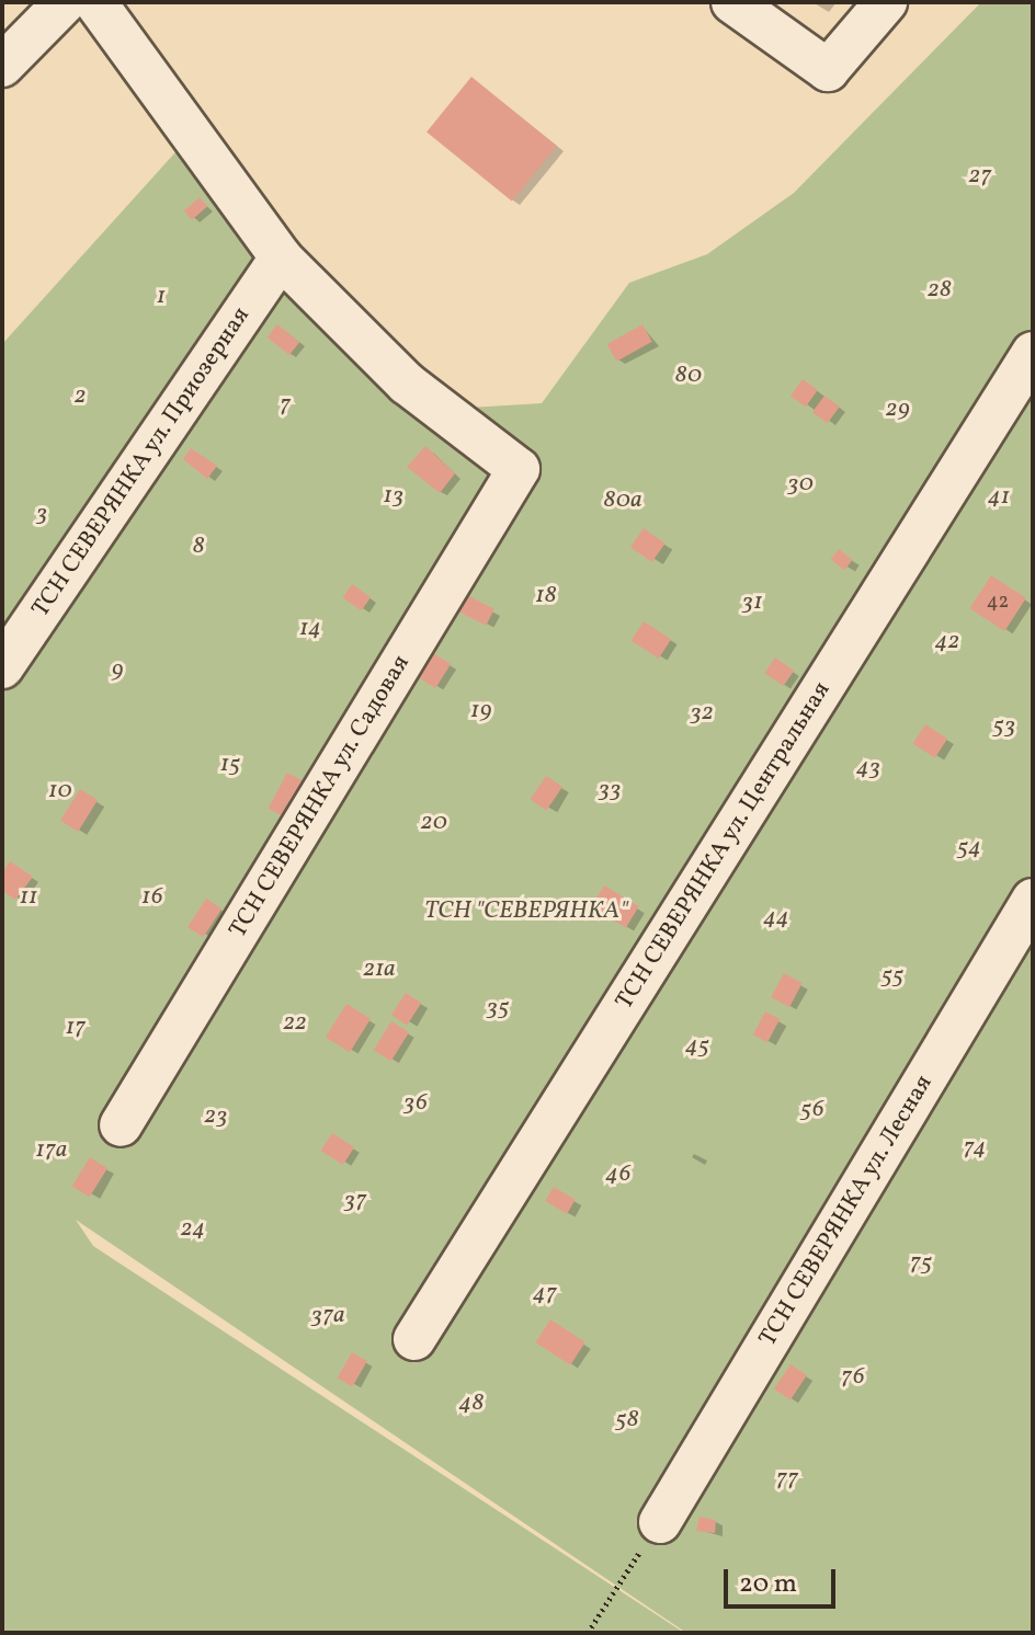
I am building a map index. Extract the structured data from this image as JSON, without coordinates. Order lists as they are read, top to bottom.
{
  "streets": {
    "lane": [
      "ТСН СЕВЕРЯНКА ул. Приозерная",
      "ТСН СЕВЕРЯНКА ул. Садовая",
      "ТСН СЕВЕРЯНКА ул. Центральная",
      "ТСН СЕВЕРЯНКА ул. Лесная"
    ]
  },
  "crossings": [
    ["ТСН СЕВЕРЯНКА ул. Приозерная", "ТСН СЕВЕРЯНКА ул. Садовая"]
  ],
  "parks": [
    "27",
    "28",
    "1",
    "80",
    "2",
    "7",
    "29",
    "30",
    "13",
    "41",
    "80а",
    "3",
    "8",
    "18",
    "31",
    "14",
    "42",
    "9",
    "19",
    "32",
    "53",
    "15",
    "43",
    "33",
    "10",
    "20",
    "54",
    "11",
    "16",
    "ТСН \"СЕВЕРЯНКА\"",
    "44",
    "21а",
    "55",
    "35",
    "22",
    "17",
    "45",
    "36",
    "56",
    "23",
    "74",
    "17а",
    "46",
    "37",
    "24",
    "75",
    "47",
    "37а",
    "76",
    "48",
    "58",
    "77"
  ],
  "house_numbers": ["42"],
  "scale_bar": "20 m"
}
